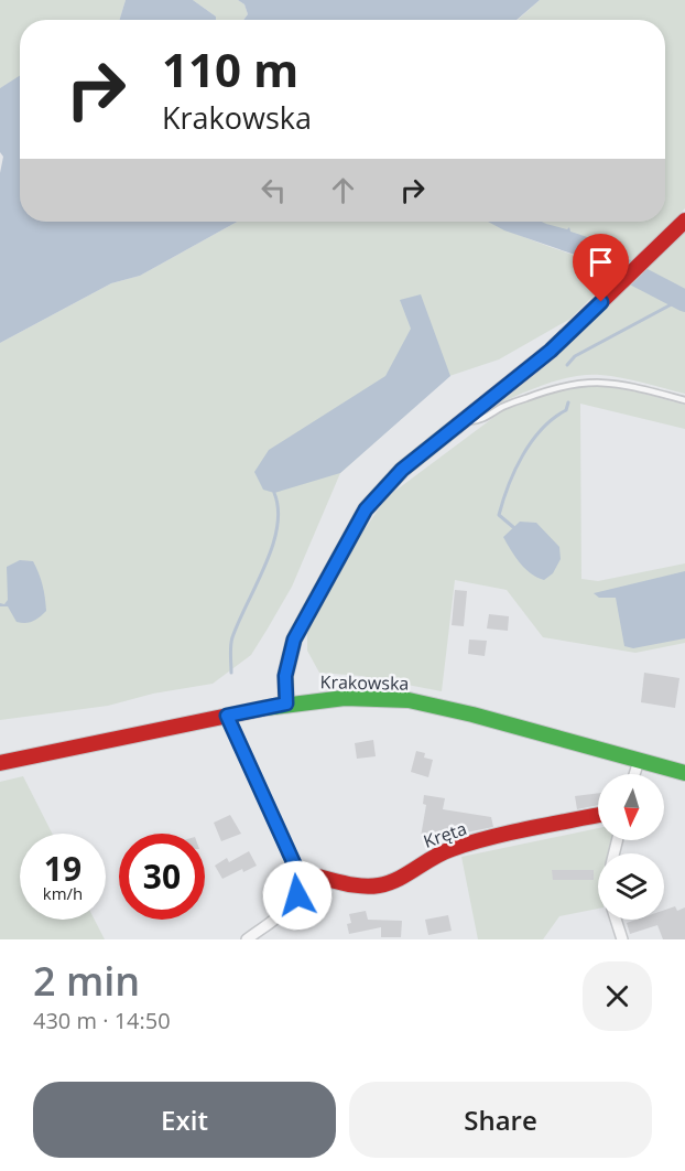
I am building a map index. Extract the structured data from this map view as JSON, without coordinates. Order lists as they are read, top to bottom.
{
  "streets": {
    "street": ["Krakowska", "Kręta"]
  },
  "north": "bottom",
  "page": {
    "turn": ["110 m", "Krakowska"],
    "speed": "19 km/h",
    "limit": "30",
    "heading": ["2 min", "430 m · 14:50"],
    "buttons": ["Exit", "Share"]
  }
}
